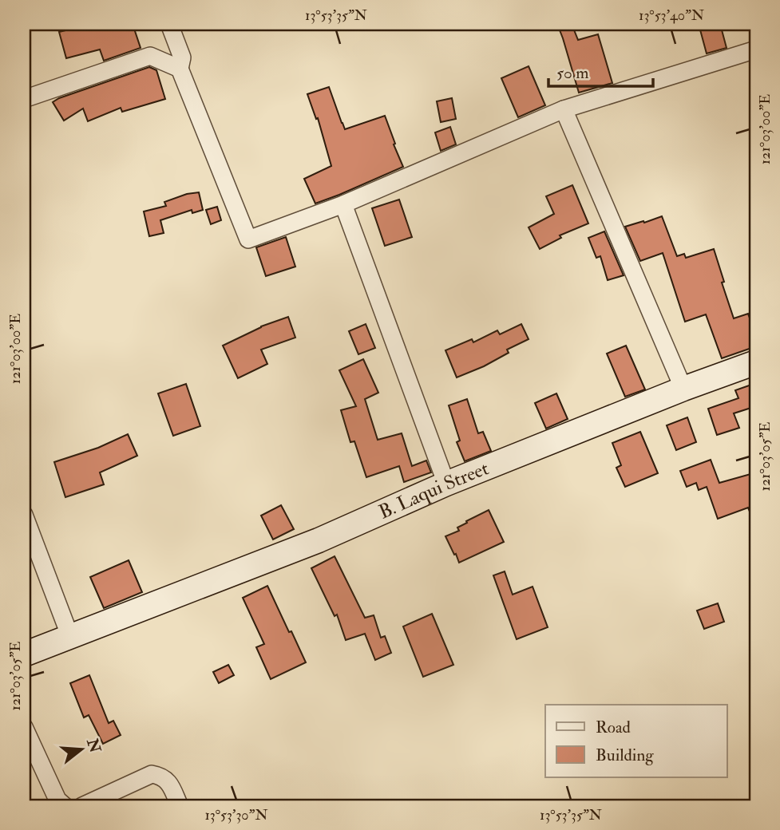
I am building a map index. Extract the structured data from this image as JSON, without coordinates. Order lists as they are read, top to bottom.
{
  "streets": {
    "main road": ["B. Laqui Street"]
  },
  "legend": ["Road", "Building"],
  "scale_bar": "50 m",
  "north": "right",
  "coordinates": [
    "13°53'35\"N",
    "13°53'40\"N",
    "121°03'00\"E",
    "121°03'05\"E",
    "13°53'30\"N"
  ]
}
